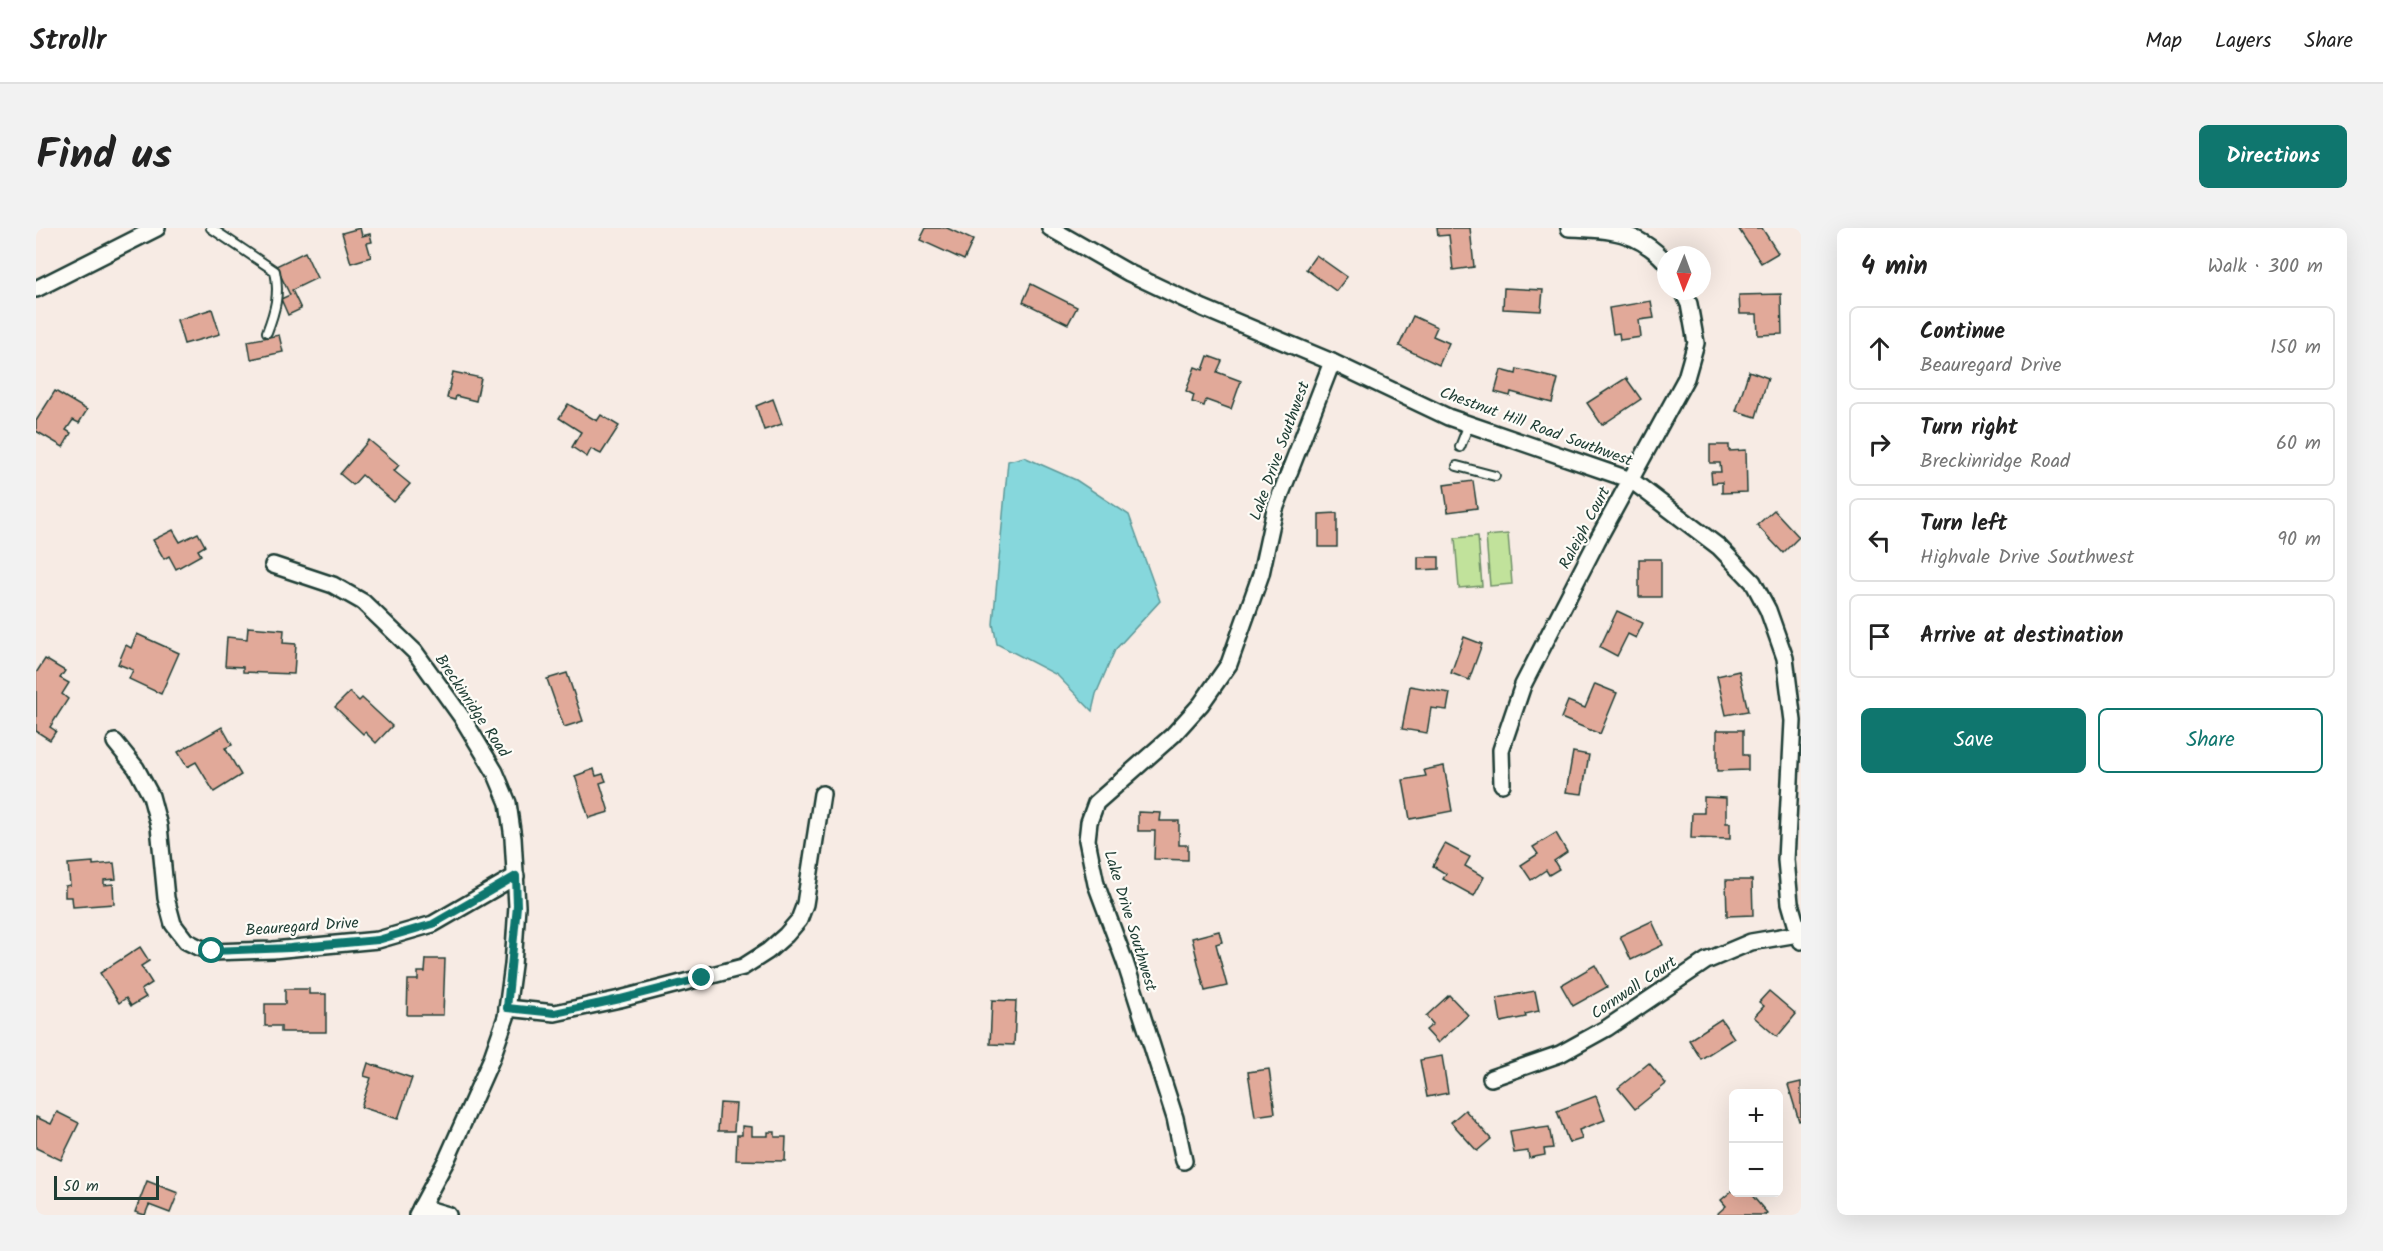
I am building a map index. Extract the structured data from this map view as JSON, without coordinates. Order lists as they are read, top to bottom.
{
  "streets": {
    "street": [
      "Chestnut Hill Road Southwest",
      "Lake Drive Southwest",
      "Raleigh Court",
      "Breckinridge Road",
      "Beauregard Drive",
      "Cornwall Court"
    ]
  },
  "crossings": [
    ["Chestnut Hill Road Southwest", "Lake Drive Southwest"],
    ["Chestnut Hill Road Southwest", "Raleigh Court"],
    ["Chestnut Hill Road Southwest", "Cornwall Court"],
    ["Breckinridge Road", "Beauregard Drive"]
  ],
  "scale_bar": "50 m",
  "north": "bottom",
  "page": {
    "header": "Strollr",
    "nav": ["Map", "Layers", "Share"],
    "title": "Find us",
    "buttons": [
      "Directions",
      ["Save", "Share"]
    ],
    "heading": ["4 min", "Walk · 300 m"],
    "list": [
      ["Continue", "Beauregard Drive", "150 m"],
      ["Turn right", "Breckinridge Road", "60 m"],
      ["Turn left", "Highvale Drive Southwest", "90 m"],
      "Arrive at destination"
    ],
    "map_buttons": ["+", "−"],
    "scale": "50 m"
  }
}
